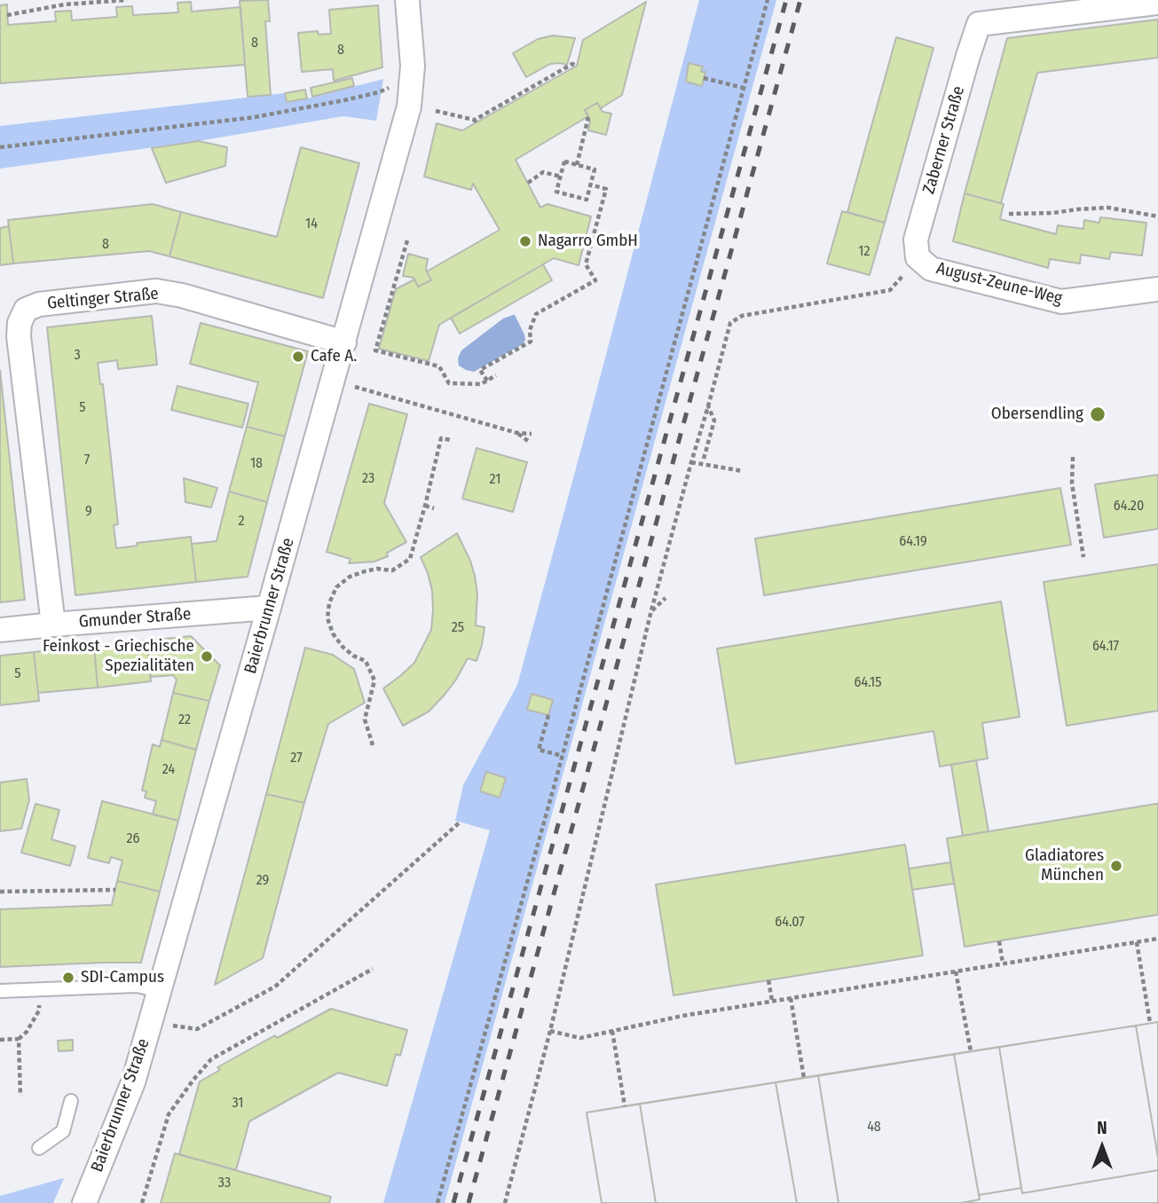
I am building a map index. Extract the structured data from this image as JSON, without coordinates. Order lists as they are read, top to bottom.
{
  "streets": {
    "street": [
      "Zaberner Straße",
      "August-Zeune-Weg",
      "Geltinger Straße",
      "Baierbrunner Straße",
      "Gmunder Straße"
    ]
  },
  "crossings": [
    ["Zaberner Straße", "August-Zeune-Weg"],
    ["Geltinger Straße", "Baierbrunner Straße"],
    ["Geltinger Straße", "Gmunder Straße"],
    ["Baierbrunner Straße", "Gmunder Straße"]
  ],
  "places": [
    "Nagarro GmbH",
    "Cafe A.",
    "Obersendling",
    "Feinkost - Griechische Spezialitäten",
    "Gladiatores München",
    "SDI-Campus"
  ],
  "house_numbers": [
    "8",
    "8",
    "14",
    "8",
    "12",
    "3",
    "5",
    "7",
    "18",
    "23",
    "21",
    "64.20",
    "9",
    "2",
    "64.19",
    "25",
    "64.17",
    "5",
    "64.15",
    "22",
    "27",
    "24",
    "26",
    "29",
    "64.07",
    "31",
    "48",
    "33"
  ],
  "north": "top"
}
